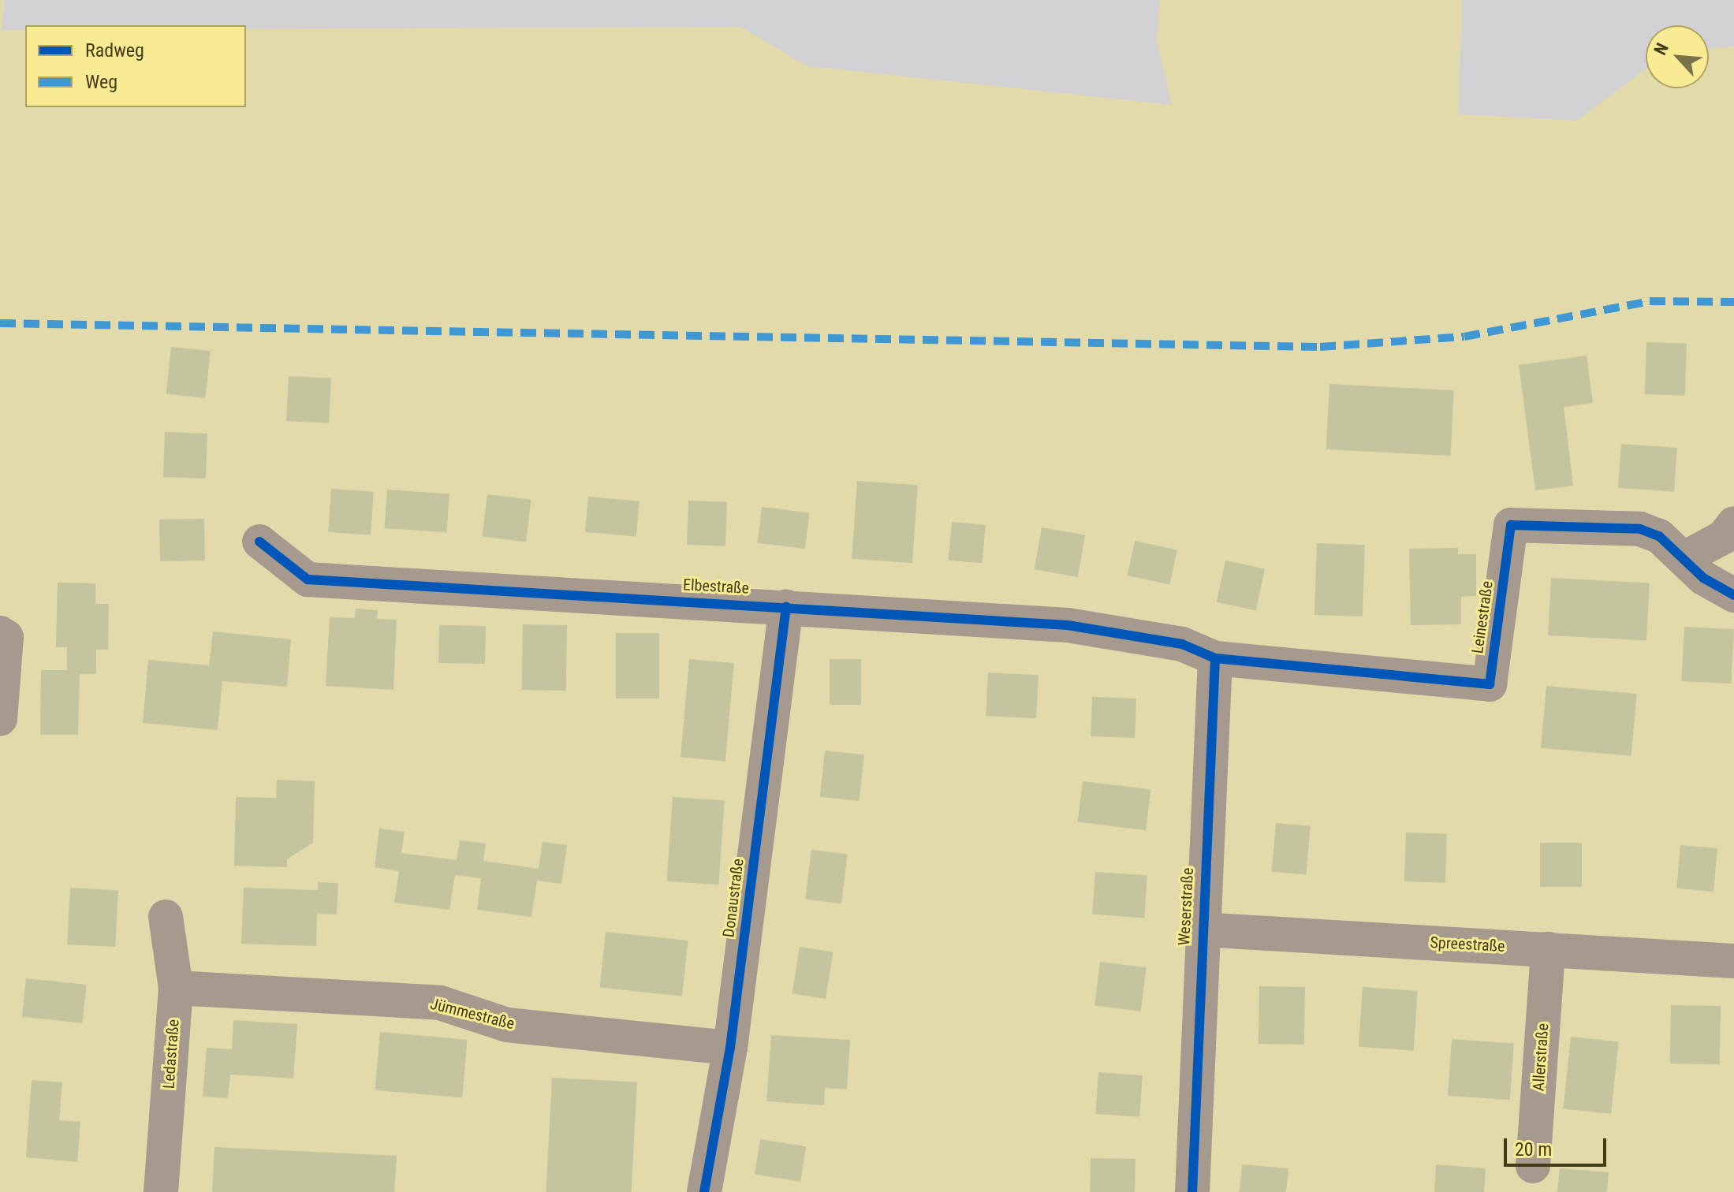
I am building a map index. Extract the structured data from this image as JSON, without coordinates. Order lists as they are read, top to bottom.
{
  "streets": {
    "street": [
      "Elbestraße",
      "Leinestraße",
      "Donaustraße",
      "Weserstraße",
      "Spreestraße",
      "Jümmestraße",
      "Ledastraße",
      "Allerstraße"
    ]
  },
  "crossings": [
    ["Elbestraße", "Leinestraße"],
    ["Elbestraße", "Donaustraße"],
    ["Elbestraße", "Weserstraße"],
    ["Leinestraße", "Weserstraße"],
    ["Donaustraße", "Jümmestraße"],
    ["Weserstraße", "Spreestraße"],
    ["Spreestraße", "Allerstraße"],
    ["Jümmestraße", "Ledastraße"]
  ],
  "legend": ["Radweg", "Weg"],
  "scale_bar": "20 m",
  "north": "top left"
}
